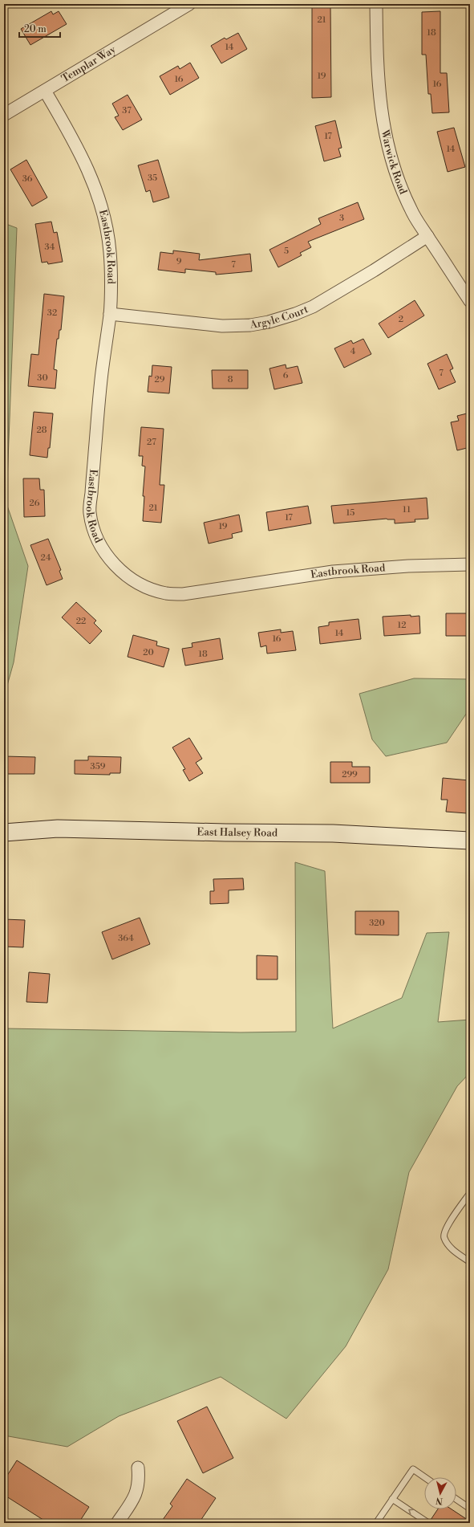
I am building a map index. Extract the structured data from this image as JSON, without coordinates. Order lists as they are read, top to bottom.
{
  "streets": {
    "street": [
      "Templar Way",
      "Warwick Road",
      "Eastbrook Road",
      "Argyle Court",
      "East Halsey Road"
    ]
  },
  "crossings": [
    ["Templar Way", "Eastbrook Road"],
    ["Warwick Road", "Argyle Court"],
    ["Eastbrook Road", "Argyle Court"]
  ],
  "house_numbers": [
    "21",
    "18",
    "14",
    "19",
    "16",
    "16",
    "37",
    "17",
    "14",
    "35",
    "36",
    "3",
    "34",
    "5",
    "9",
    "7",
    "32",
    "2",
    "4",
    "7",
    "6",
    "30",
    "29",
    "8",
    "28",
    "27",
    "26",
    "21",
    "11",
    "15",
    "17",
    "19",
    "24",
    "22",
    "12",
    "14",
    "16",
    "20",
    "18",
    "359",
    "299",
    "320",
    "364"
  ],
  "scale_bar": "20 m",
  "north": "bottom"
}
